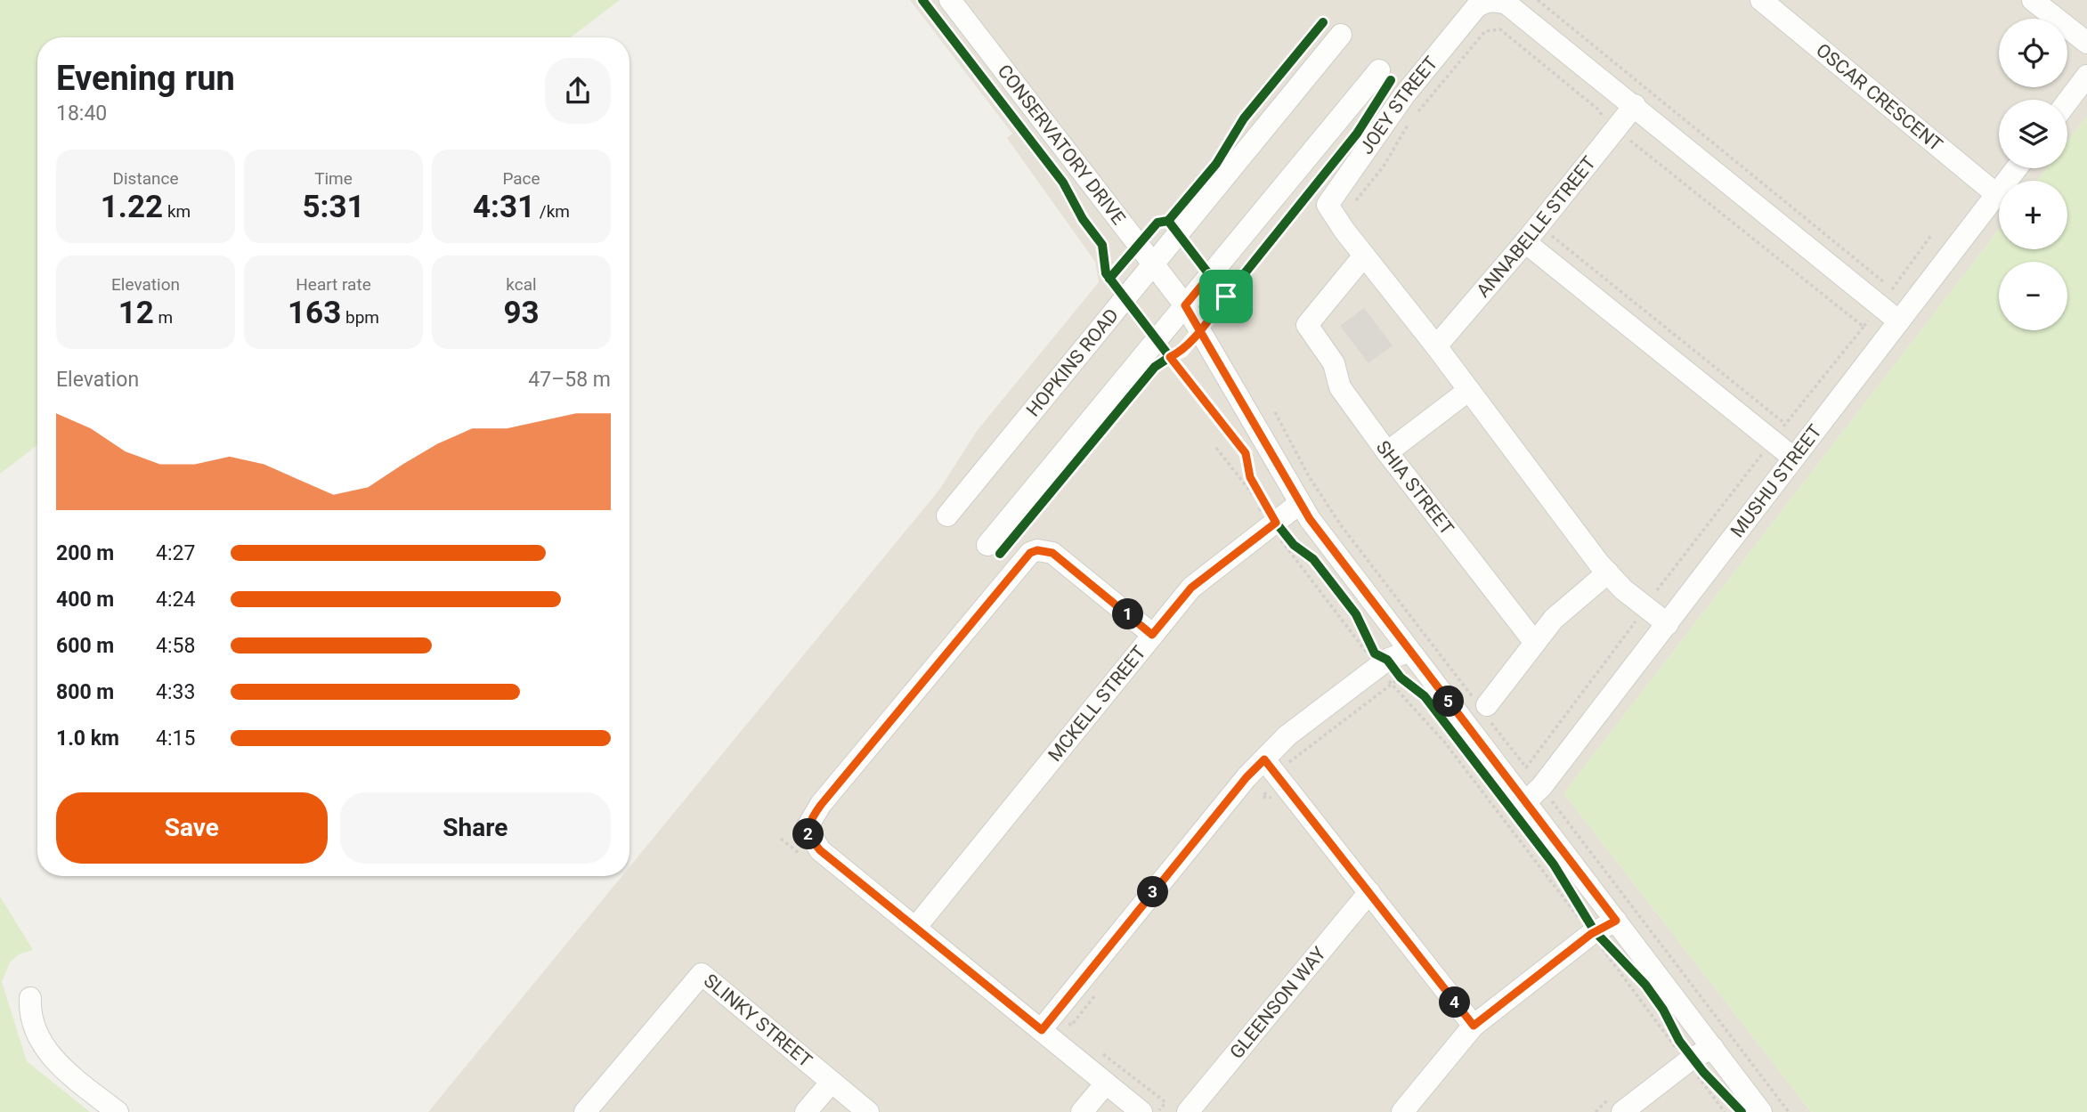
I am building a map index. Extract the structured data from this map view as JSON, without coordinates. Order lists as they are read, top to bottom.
{
  "streets": {
    "street": [
      "OSCAR CRESCENT",
      "JOEY STREET",
      "CONSERVATORY DRIVE",
      "ANNABELLE STREET",
      "HOPKINS ROAD",
      "MUSHU STREET",
      "SHIA STREET",
      "MCKELL STREET",
      "GLEENSON WAY",
      "SLINKY STREET"
    ]
  },
  "crossings": [
    ["OSCAR CRESCENT", "MUSHU STREET"],
    ["JOEY STREET", "ANNABELLE STREET"],
    ["JOEY STREET", "MUSHU STREET"],
    ["JOEY STREET", "SHIA STREET"],
    ["CONSERVATORY DRIVE", "HOPKINS ROAD"],
    ["CONSERVATORY DRIVE", "MUSHU STREET"],
    ["CONSERVATORY DRIVE", "MCKELL STREET"]
  ],
  "page": {
    "map_buttons": ["+", "−"],
    "heading": ["Evening run", "18:40"],
    "stats": [
      ["Distance", "1.22 km"],
      ["Time", "5:31"],
      ["Pace", "4:31 /km"],
      ["Elevation", "12 m"],
      ["Heart rate", "163 bpm"],
      ["kcal", "93"]
    ],
    "chart": ["Elevation", "47–58 m"],
    "list": [
      {
        "name": "200 m",
        "note": "4:27"
      },
      {
        "name": "400 m",
        "note": "4:24"
      },
      {
        "name": "600 m",
        "note": "4:58"
      },
      {
        "name": "800 m",
        "note": "4:33"
      },
      {
        "name": "1.0 km",
        "note": "4:15"
      }
    ],
    "pins": [
      "1",
      "5",
      "2",
      "3",
      "4"
    ],
    "buttons": ["Save", "Share"]
  }
}
